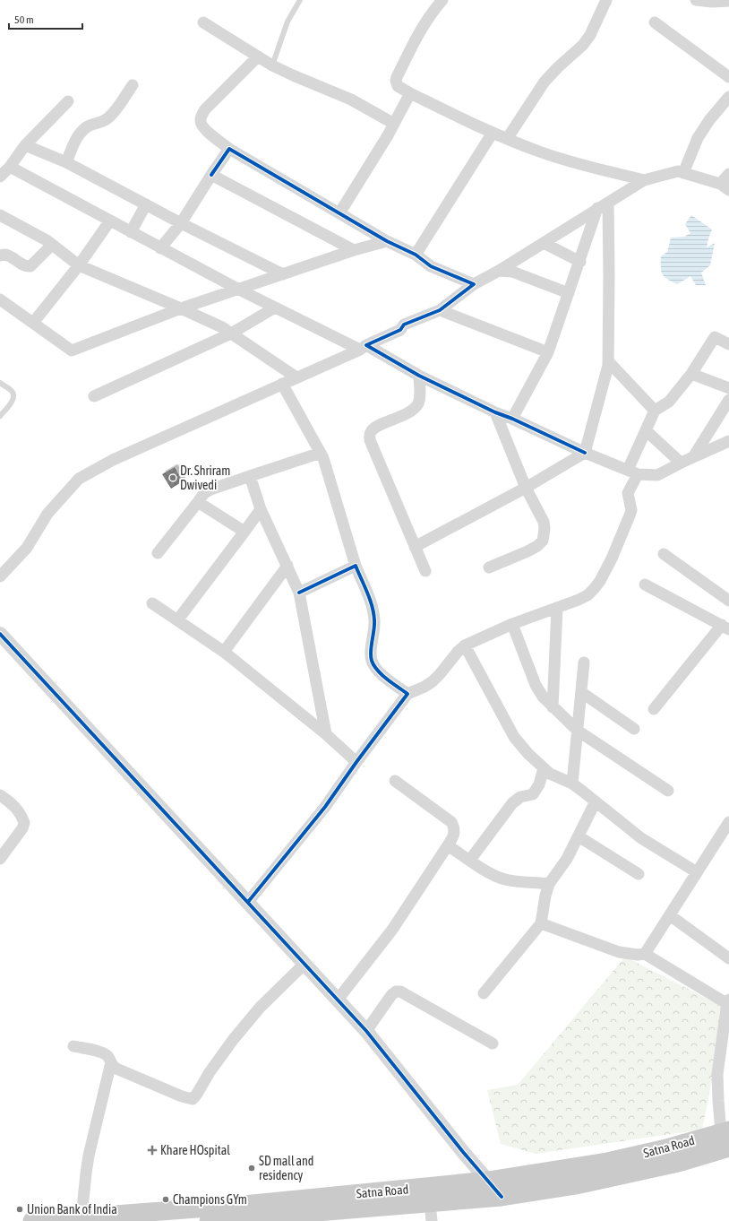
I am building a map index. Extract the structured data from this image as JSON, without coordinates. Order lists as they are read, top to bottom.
{
  "streets": {
    "main road": ["Satna Road"]
  },
  "places": {
    "other": [
      "Dr. Shriram Dwivedi",
      "SD mall and residency",
      "Champions GYm",
      "Union Bank of India"
    ],
    "health": ["Khare HOspital"]
  },
  "scale_bar": "50 m"
}
